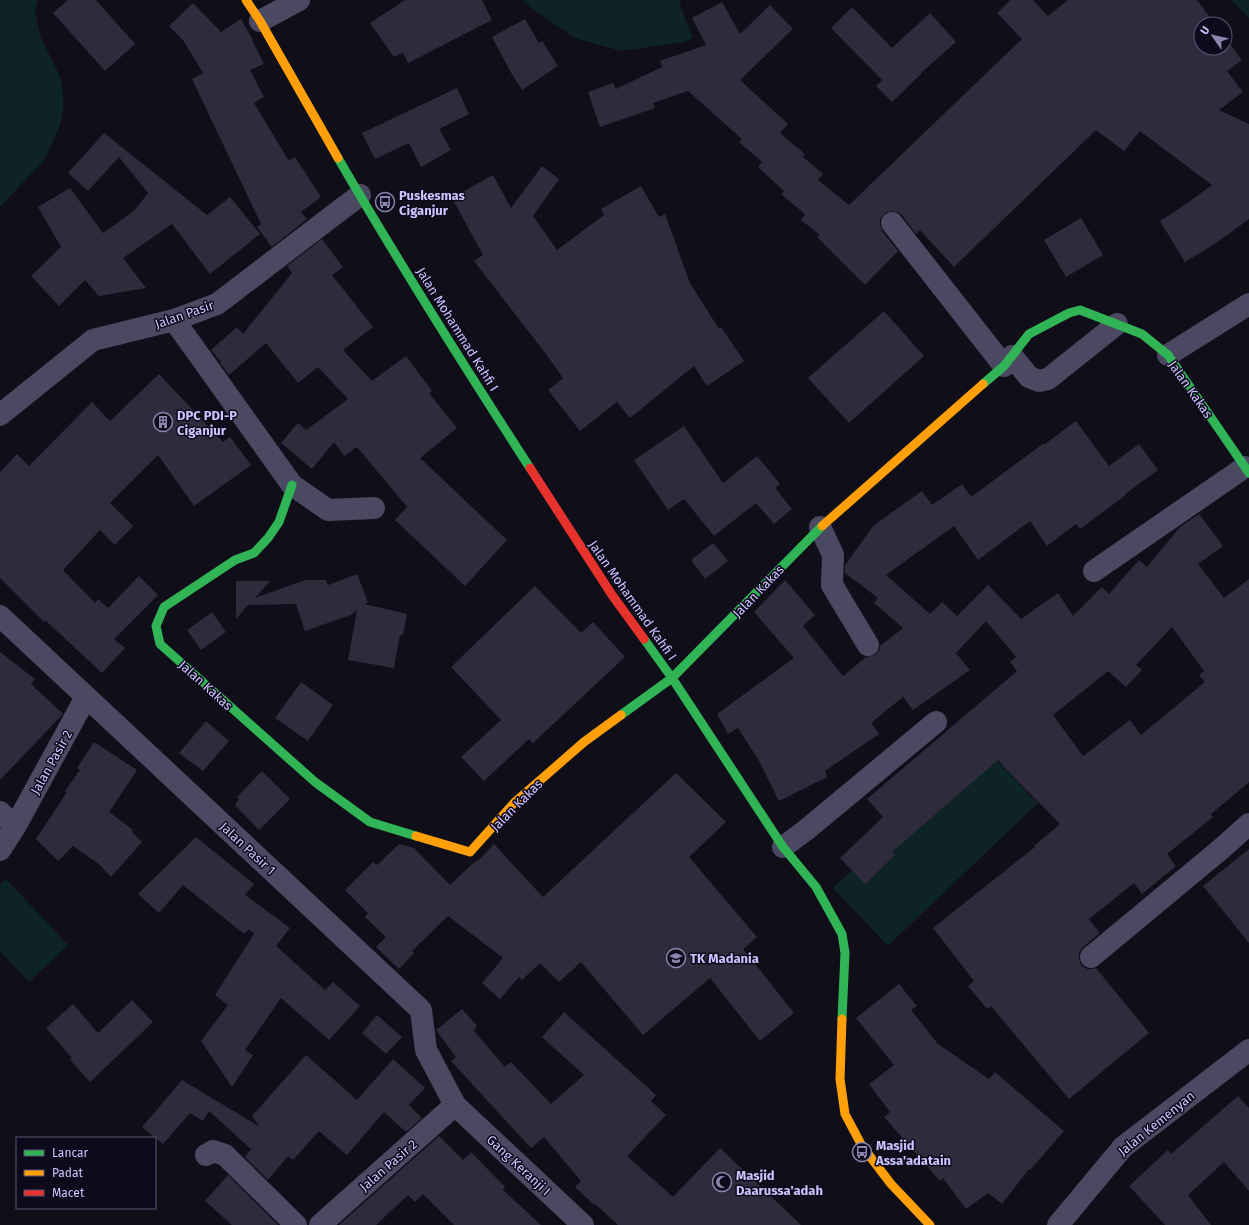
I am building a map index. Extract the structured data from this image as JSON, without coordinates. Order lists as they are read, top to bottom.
{
  "streets": {
    "street": [
      "Jalan Pasir",
      "Jalan Mohammad Kahfi I",
      "Jalan Kakas",
      "Jalan Pasir 2",
      "Jalan Pasir 1",
      "Jalan Kemenyan",
      "Gang Keranji I"
    ]
  },
  "crossings": [
    ["Jalan Pasir", "Jalan Mohammad Kahfi I"],
    ["Jalan Mohammad Kahfi I", "Jalan Kakas"],
    ["Jalan Pasir 2", "Jalan Pasir 1"],
    ["Jalan Pasir 2", "Gang Keranji I"],
    ["Jalan Pasir 1", "Gang Keranji I"]
  ],
  "places": {
    "bus stop": ["Puskesmas Ciganjur", "Masjid Assa'adatain"],
    "building": ["DPC PDI-P Ciganjur"],
    "school or university": ["TK Madania"],
    "mosque": ["Masjid Daarussa'adah"]
  },
  "legend": ["Lancar", "Padat", "Macet"],
  "north": "top left"
}
